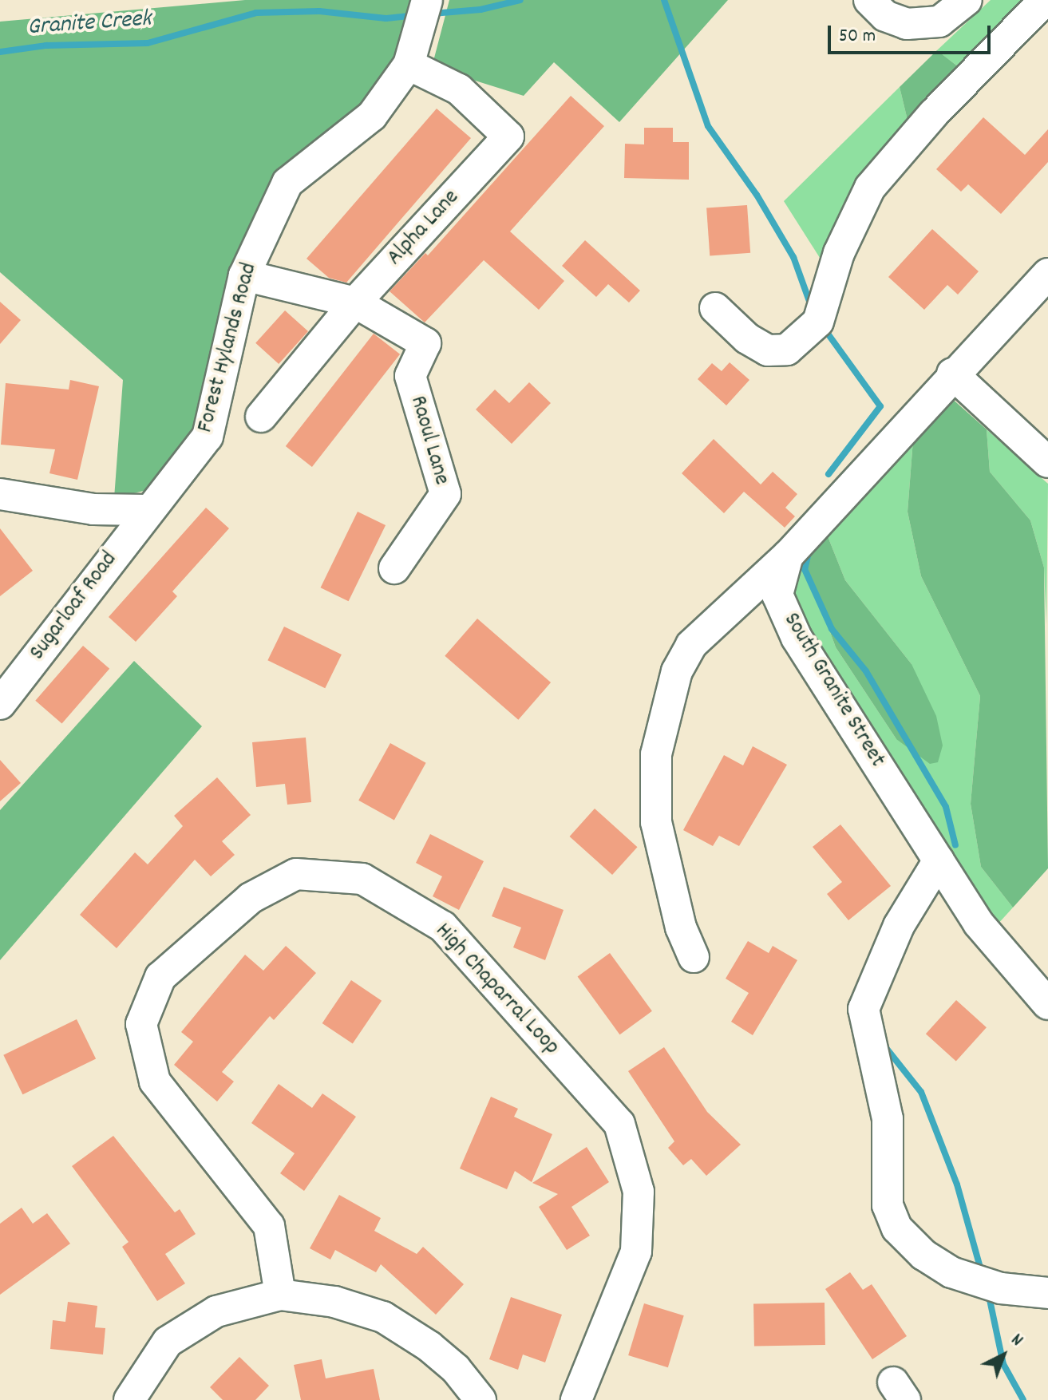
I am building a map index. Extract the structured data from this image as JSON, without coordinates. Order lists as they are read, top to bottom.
{
  "streets": {
    "street": [
      "Alpha Lane",
      "Forest Hylands Road",
      "Raoul Lane",
      "Sugarloaf Road",
      "South Granite Street",
      "High Chaparral Loop"
    ]
  },
  "crossings": [
    ["Alpha Lane", "Forest Hylands Road"],
    ["Alpha Lane", "Raoul Lane"],
    ["Forest Hylands Road", "Raoul Lane"],
    ["Forest Hylands Road", "Sugarloaf Road"]
  ],
  "water": ["Granite Creek"],
  "scale_bar": "50 m",
  "north": "top right"
}
